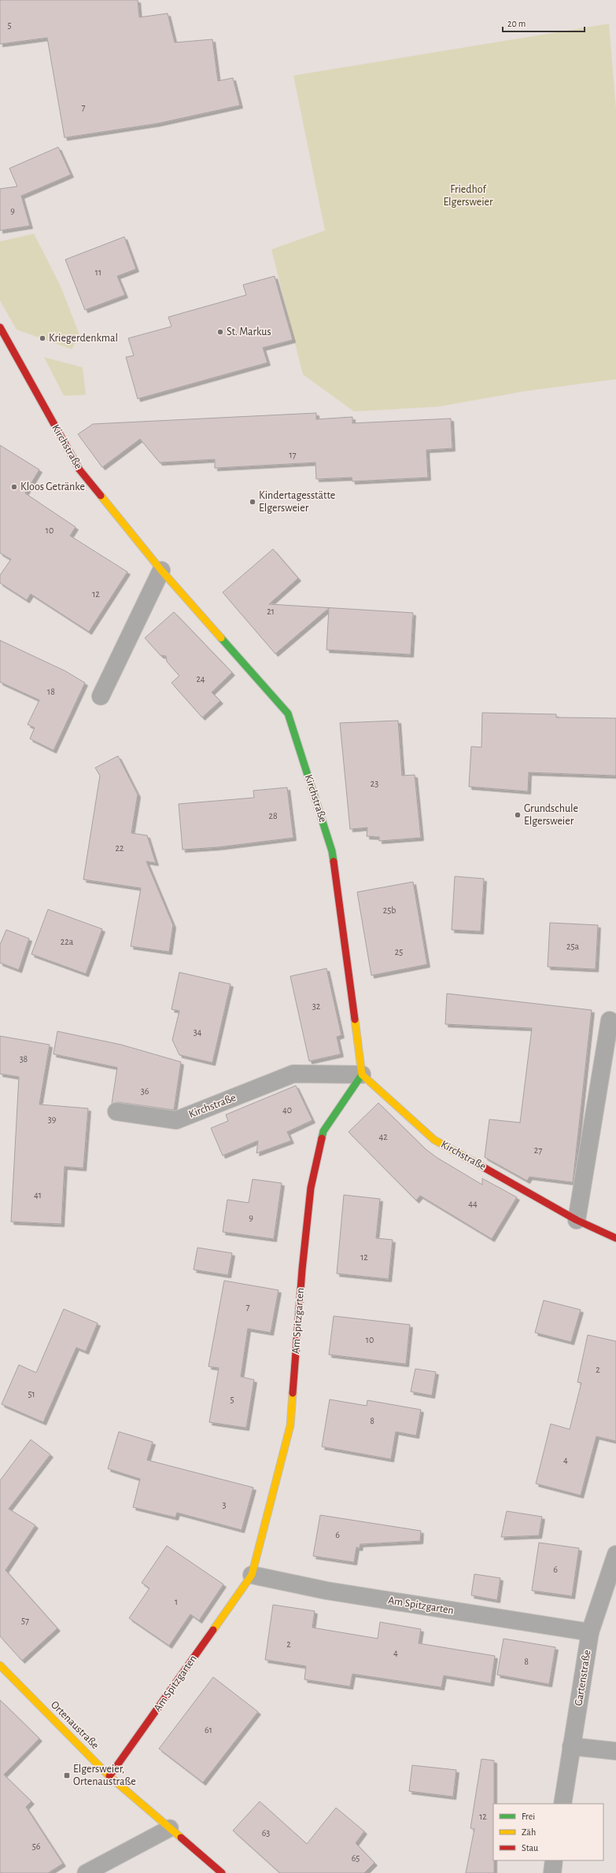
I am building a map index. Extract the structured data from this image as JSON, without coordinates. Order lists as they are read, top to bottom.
{
  "streets": {
    "street": [
      "Kirchstraße",
      "Am Spitzgarten",
      "Gartenstraße",
      "Ortenaustraße"
    ]
  },
  "crossings": [
    ["Kirchstraße", "Am Spitzgarten"],
    ["Am Spitzgarten", "Gartenstraße"],
    ["Am Spitzgarten", "Ortenaustraße"]
  ],
  "parks": ["Friedhof Elgersweier"],
  "places": {
    "other": [
      "St. Markus",
      "Kriegerdenkmal",
      "Kloos Getränke",
      "Kindertagesstätte Elgersweier",
      "Grundschule Elgersweier"
    ],
    "transit": ["Elgersweier, Ortenaustraße"]
  },
  "house_numbers": [
    "5",
    "7",
    "9",
    "11",
    "17",
    "10",
    "12",
    "21",
    "24",
    "18",
    "23",
    "28",
    "22",
    "25b",
    "22a",
    "25a",
    "25",
    "32",
    "34",
    "38",
    "36",
    "40",
    "39",
    "42",
    "27",
    "41",
    "44",
    "9",
    "12",
    "7",
    "10",
    "2",
    "51",
    "5",
    "8",
    "4",
    "3",
    "6",
    "6",
    "1",
    "57",
    "2",
    "4",
    "8",
    "61",
    "12",
    "63",
    "56",
    "65"
  ],
  "legend": ["Frei", "Zäh", "Stau"],
  "scale_bar": "20 m"
}
